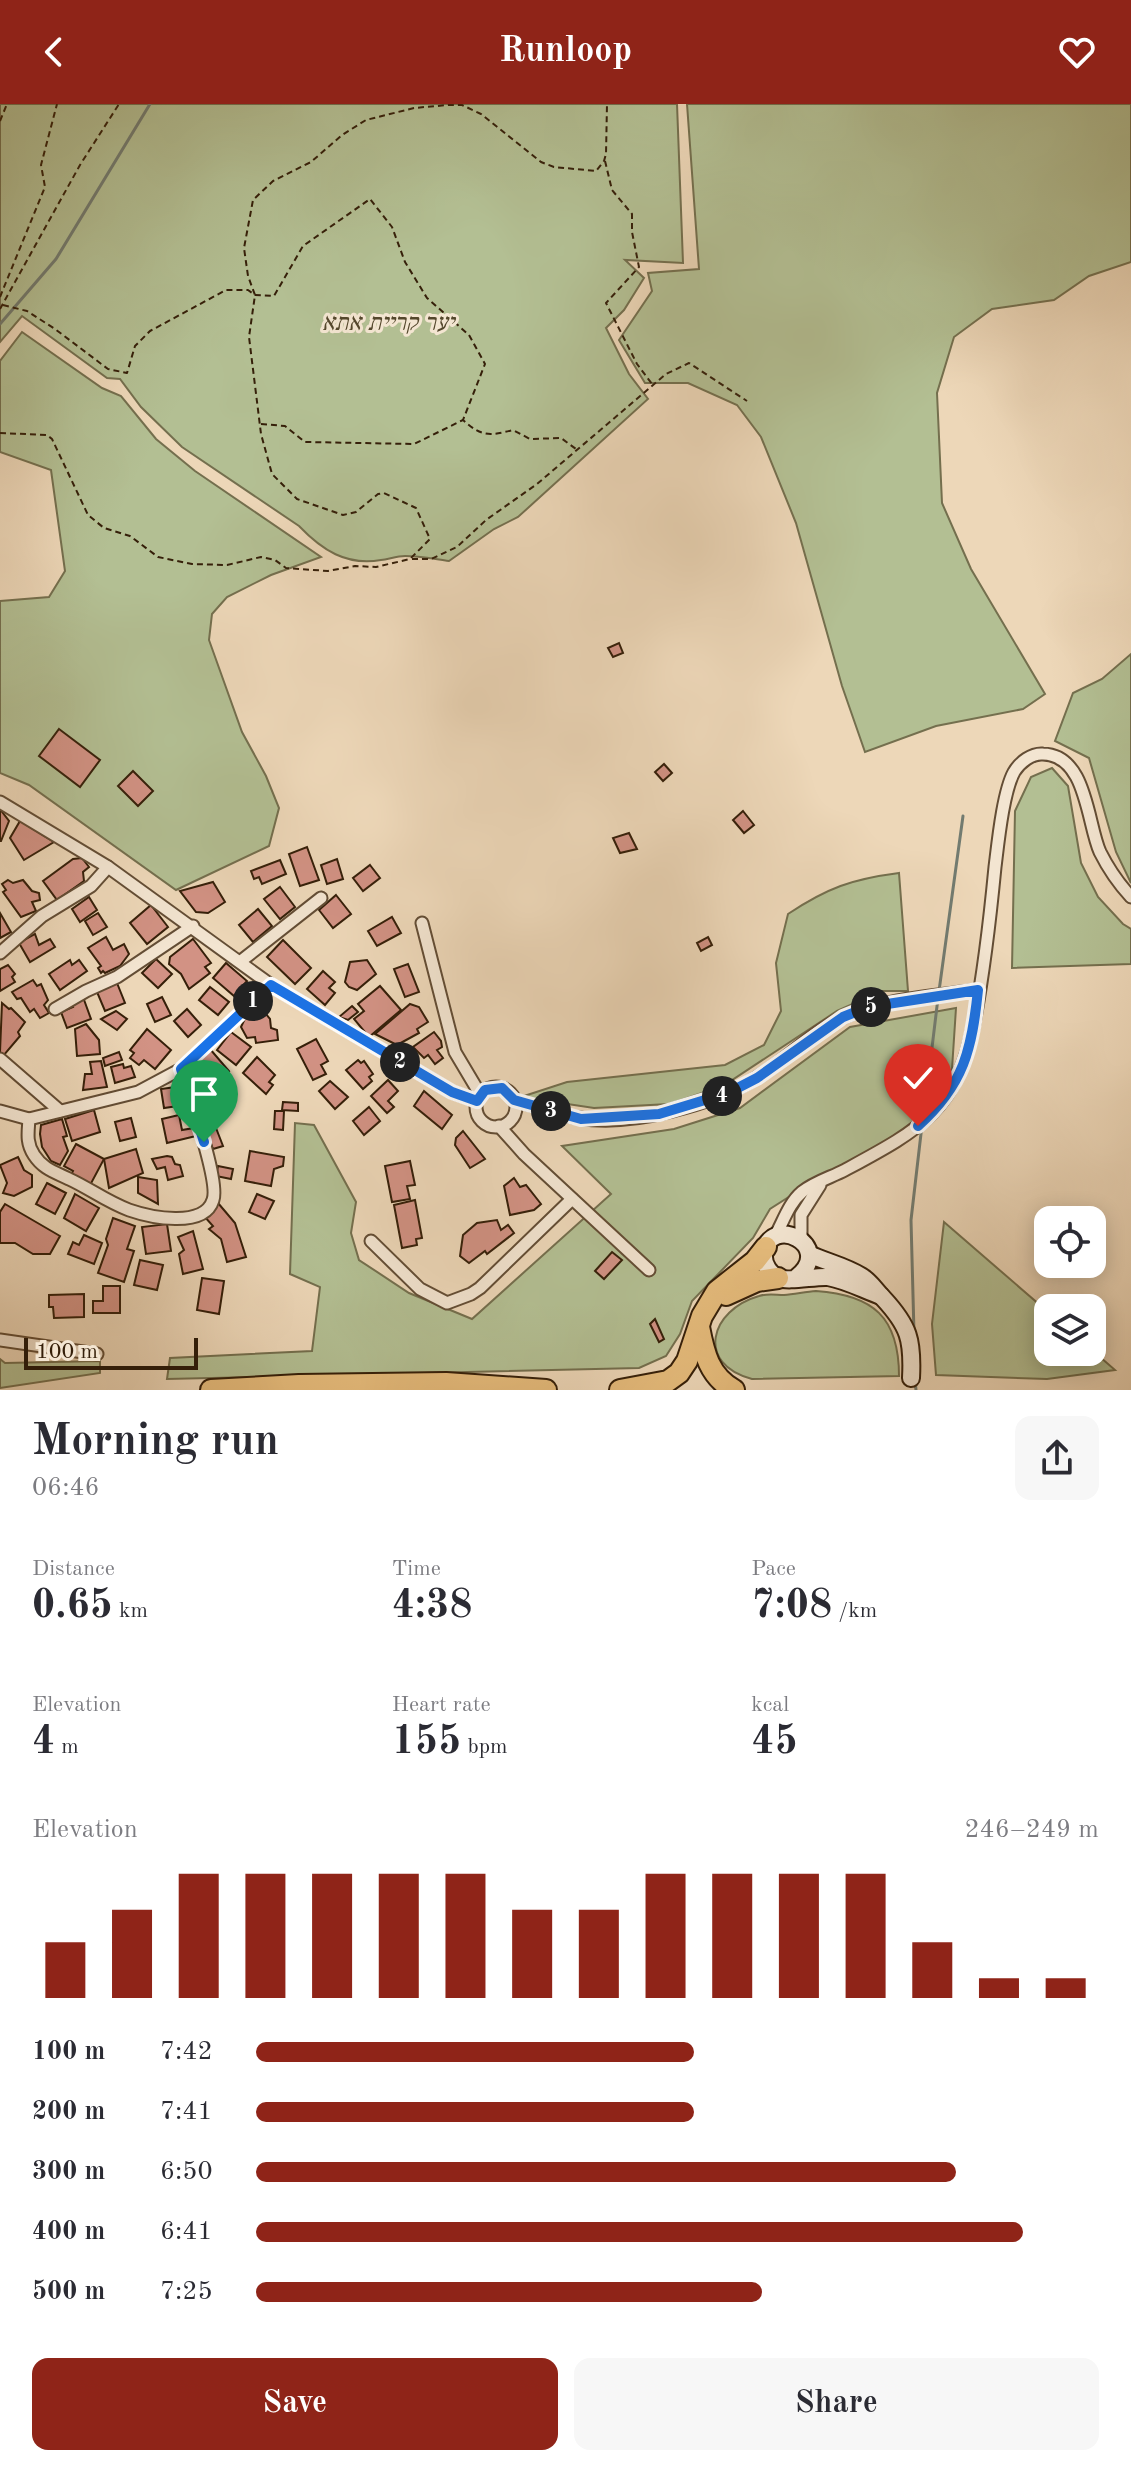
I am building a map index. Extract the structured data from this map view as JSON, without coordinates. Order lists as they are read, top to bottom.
{
  "parks": ["יער קריית אתא"],
  "scale_bar": "100 m",
  "page": {
    "header": "Runloop",
    "pins": [
      "1",
      "5",
      "2",
      "4",
      "3"
    ],
    "scale": "100 m",
    "heading": ["Morning run", "06:46"],
    "stats": [
      ["Distance", "0.65 km"],
      ["Time", "4:38"],
      ["Pace", "7:08 /km"],
      ["Elevation", "4 m"],
      ["Heart rate", "155 bpm"],
      ["kcal", "45"]
    ],
    "chart": ["Elevation", "246–249 m"],
    "list": [
      {
        "name": "100 m",
        "note": "7:42"
      },
      {
        "name": "200 m",
        "note": "7:41"
      },
      {
        "name": "300 m",
        "note": "6:50"
      },
      {
        "name": "400 m",
        "note": "6:41"
      },
      {
        "name": "500 m",
        "note": "7:25"
      }
    ],
    "buttons": ["Save", "Share"]
  }
}
